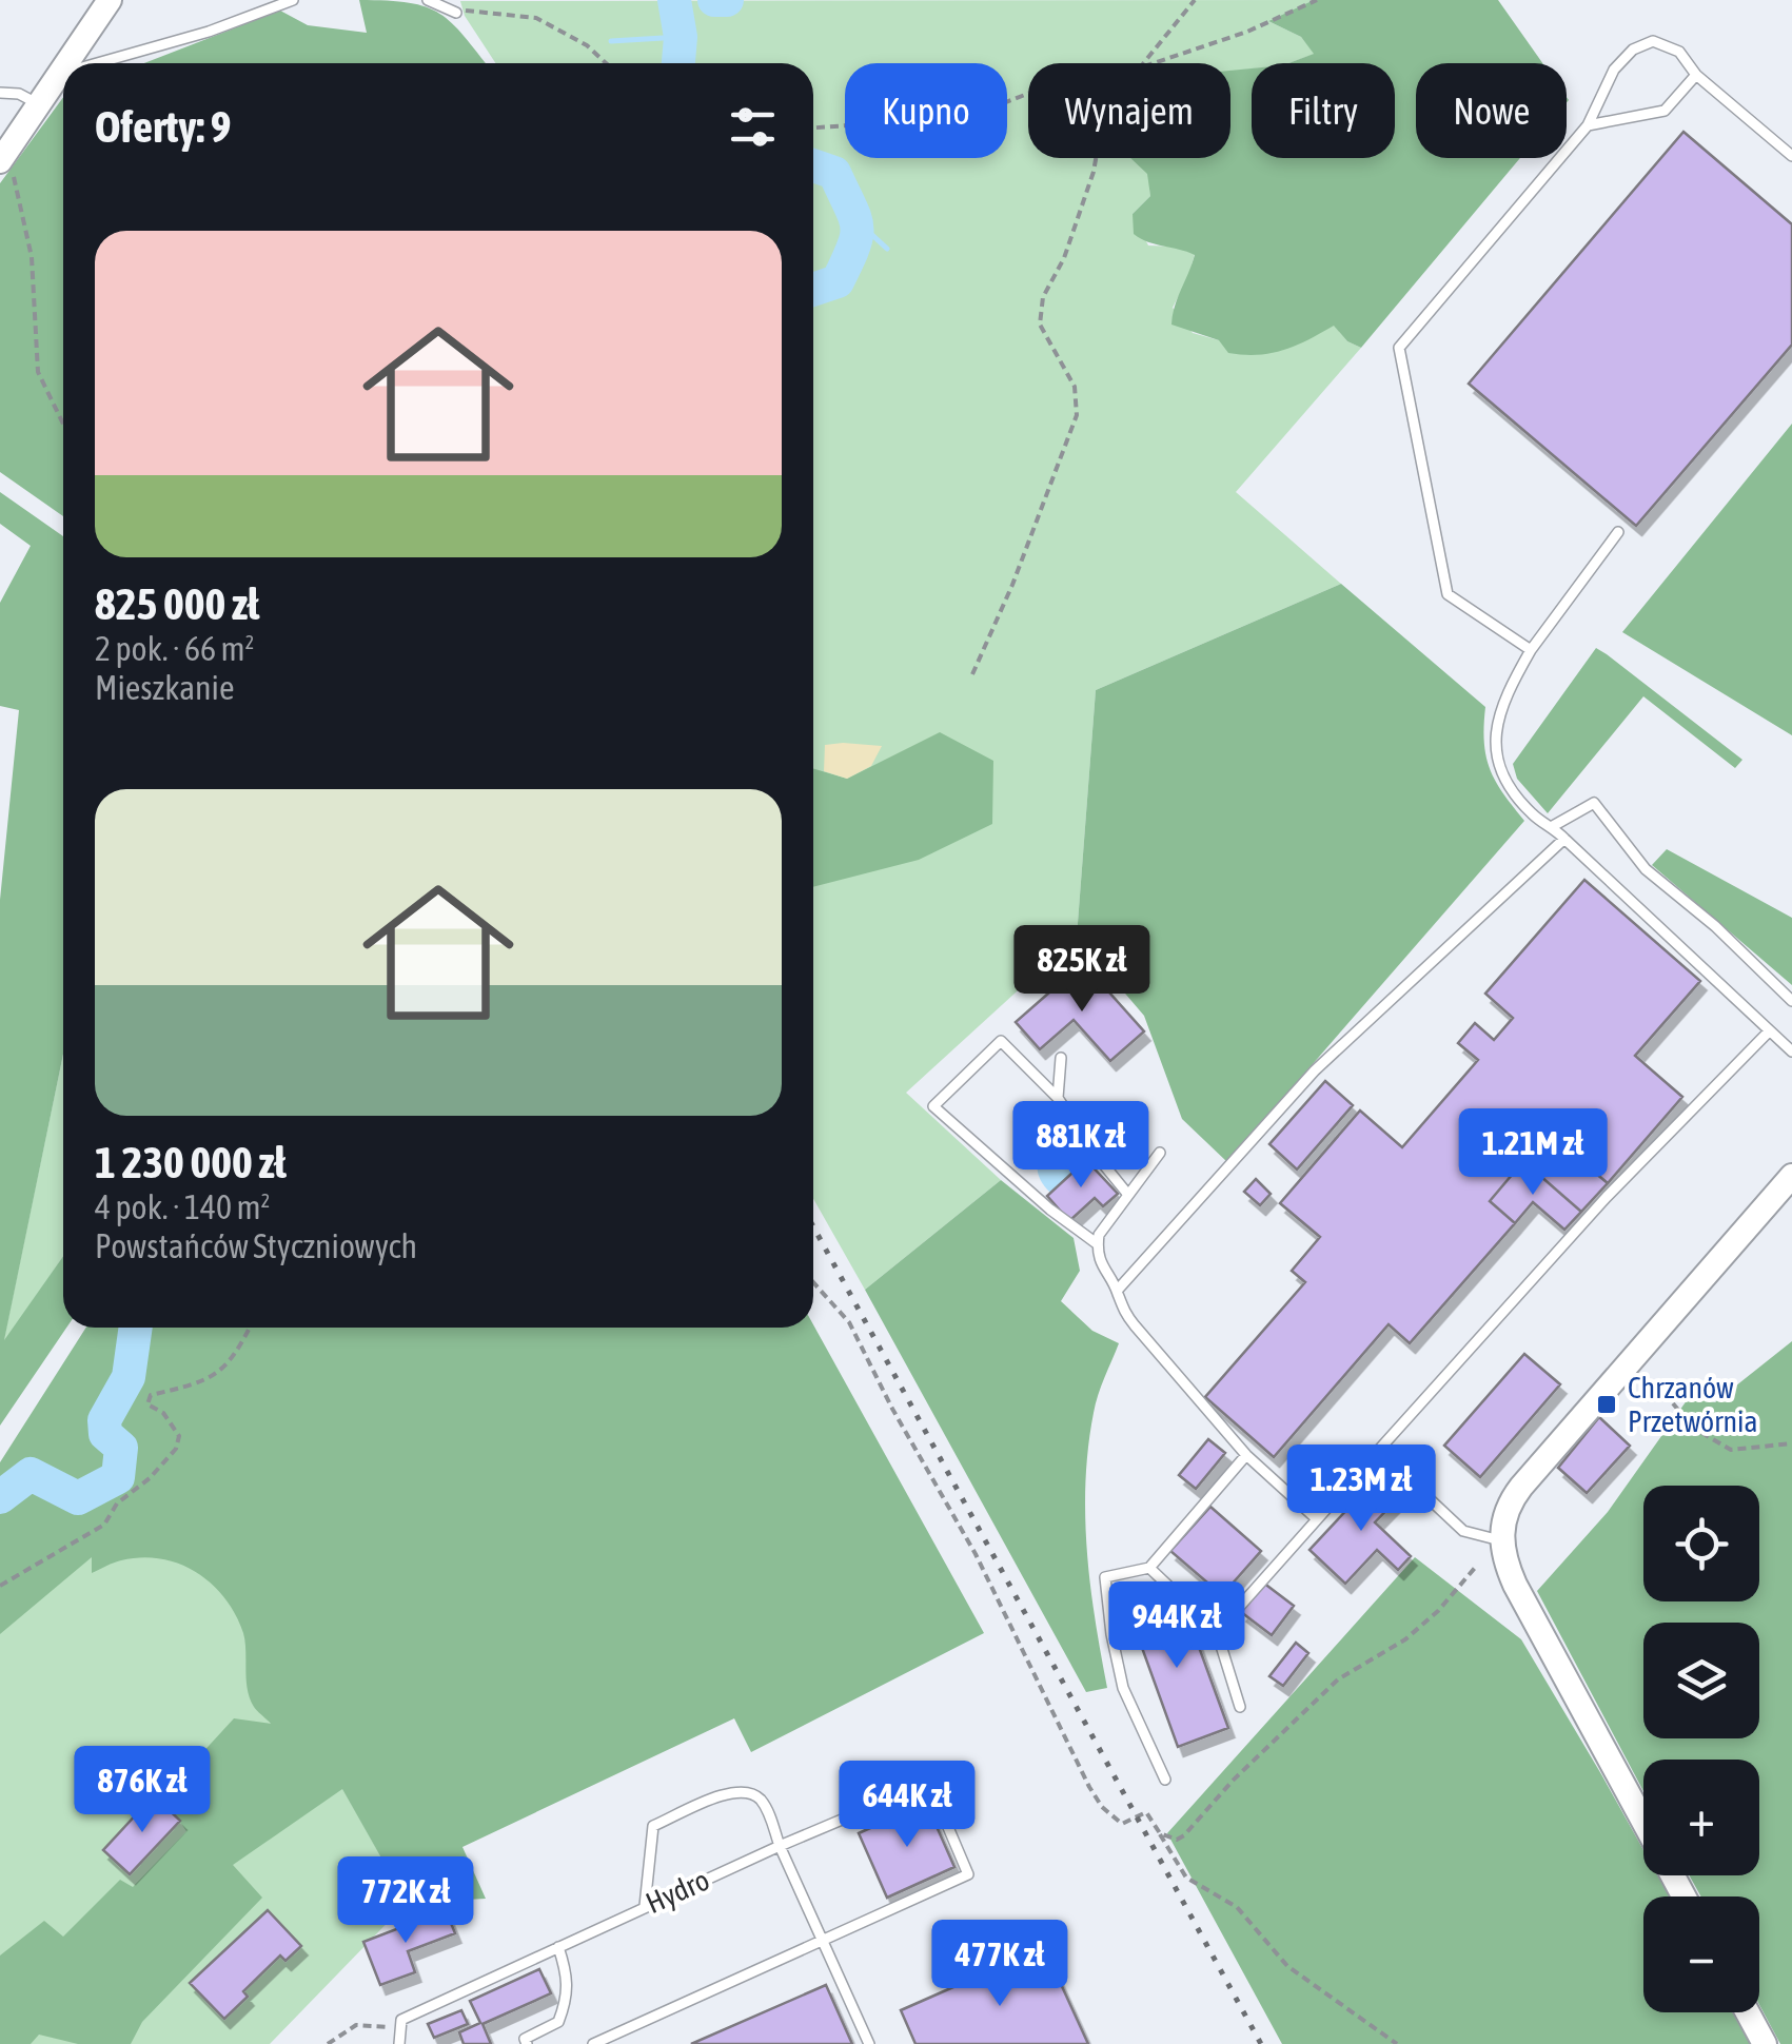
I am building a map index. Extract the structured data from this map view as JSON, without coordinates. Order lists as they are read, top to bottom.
{
  "streets": {
    "lane": ["Hydro"]
  },
  "places": {
    "transit": ["Chrzanów Przetwórnia"]
  },
  "page": {
    "chip": [
      "Kupno",
      "Wynajem",
      "Filtry",
      "Nowe"
    ],
    "heading": "Oferty: 9",
    "list": [
      {
        "name": "825 000 zł",
        "note": "2 pok. · 66 m² · Mieszkanie"
      },
      {
        "name": "1 230 000 zł",
        "note": "4 pok. · 140 m² · Powstańców Styczniowych"
      }
    ],
    "price": [
      "825K zł",
      "881K zł",
      "1.21M zł",
      "1.23M zł",
      "944K zł",
      "876K zł",
      "644K zł",
      "772K zł",
      "477K zł"
    ],
    "map_buttons": ["+", "−"]
  }
}
